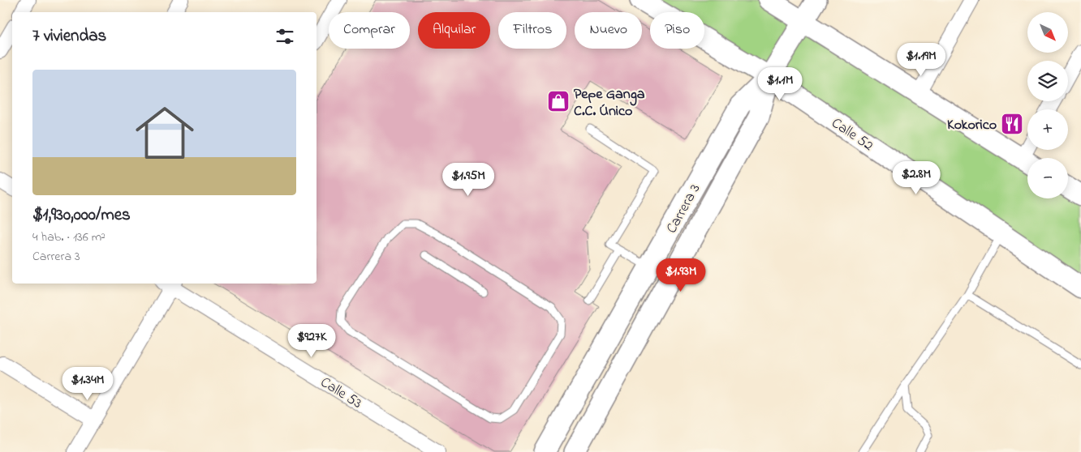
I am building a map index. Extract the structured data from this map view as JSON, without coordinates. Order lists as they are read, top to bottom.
{
  "streets": {
    "street": ["Calle 52", "Carrera 3", "Calle 53"]
  },
  "crossings": [
    ["Calle 52", "Carrera 3"]
  ],
  "places": {
    "shop": ["Pepe Ganga C.C. Único"],
    "restaurant": ["Kokorico"]
  },
  "north": "bottom right",
  "page": {
    "map_buttons": ["+", "−"],
    "chip": [
      "Comprar",
      "Alquilar",
      "Filtros",
      "Nuevo",
      "Piso"
    ],
    "heading": "7 viviendas",
    "price": [
      "$1.19M",
      "$1.1M",
      "$2.8M",
      "$1.95M",
      "$1.93M",
      "$927K",
      "$1.34M"
    ],
    "list": [
      {
        "name": "$1,930,000/mes",
        "note": "4 hab. · 136 m² · Carrera 3"
      }
    ]
  }
}
